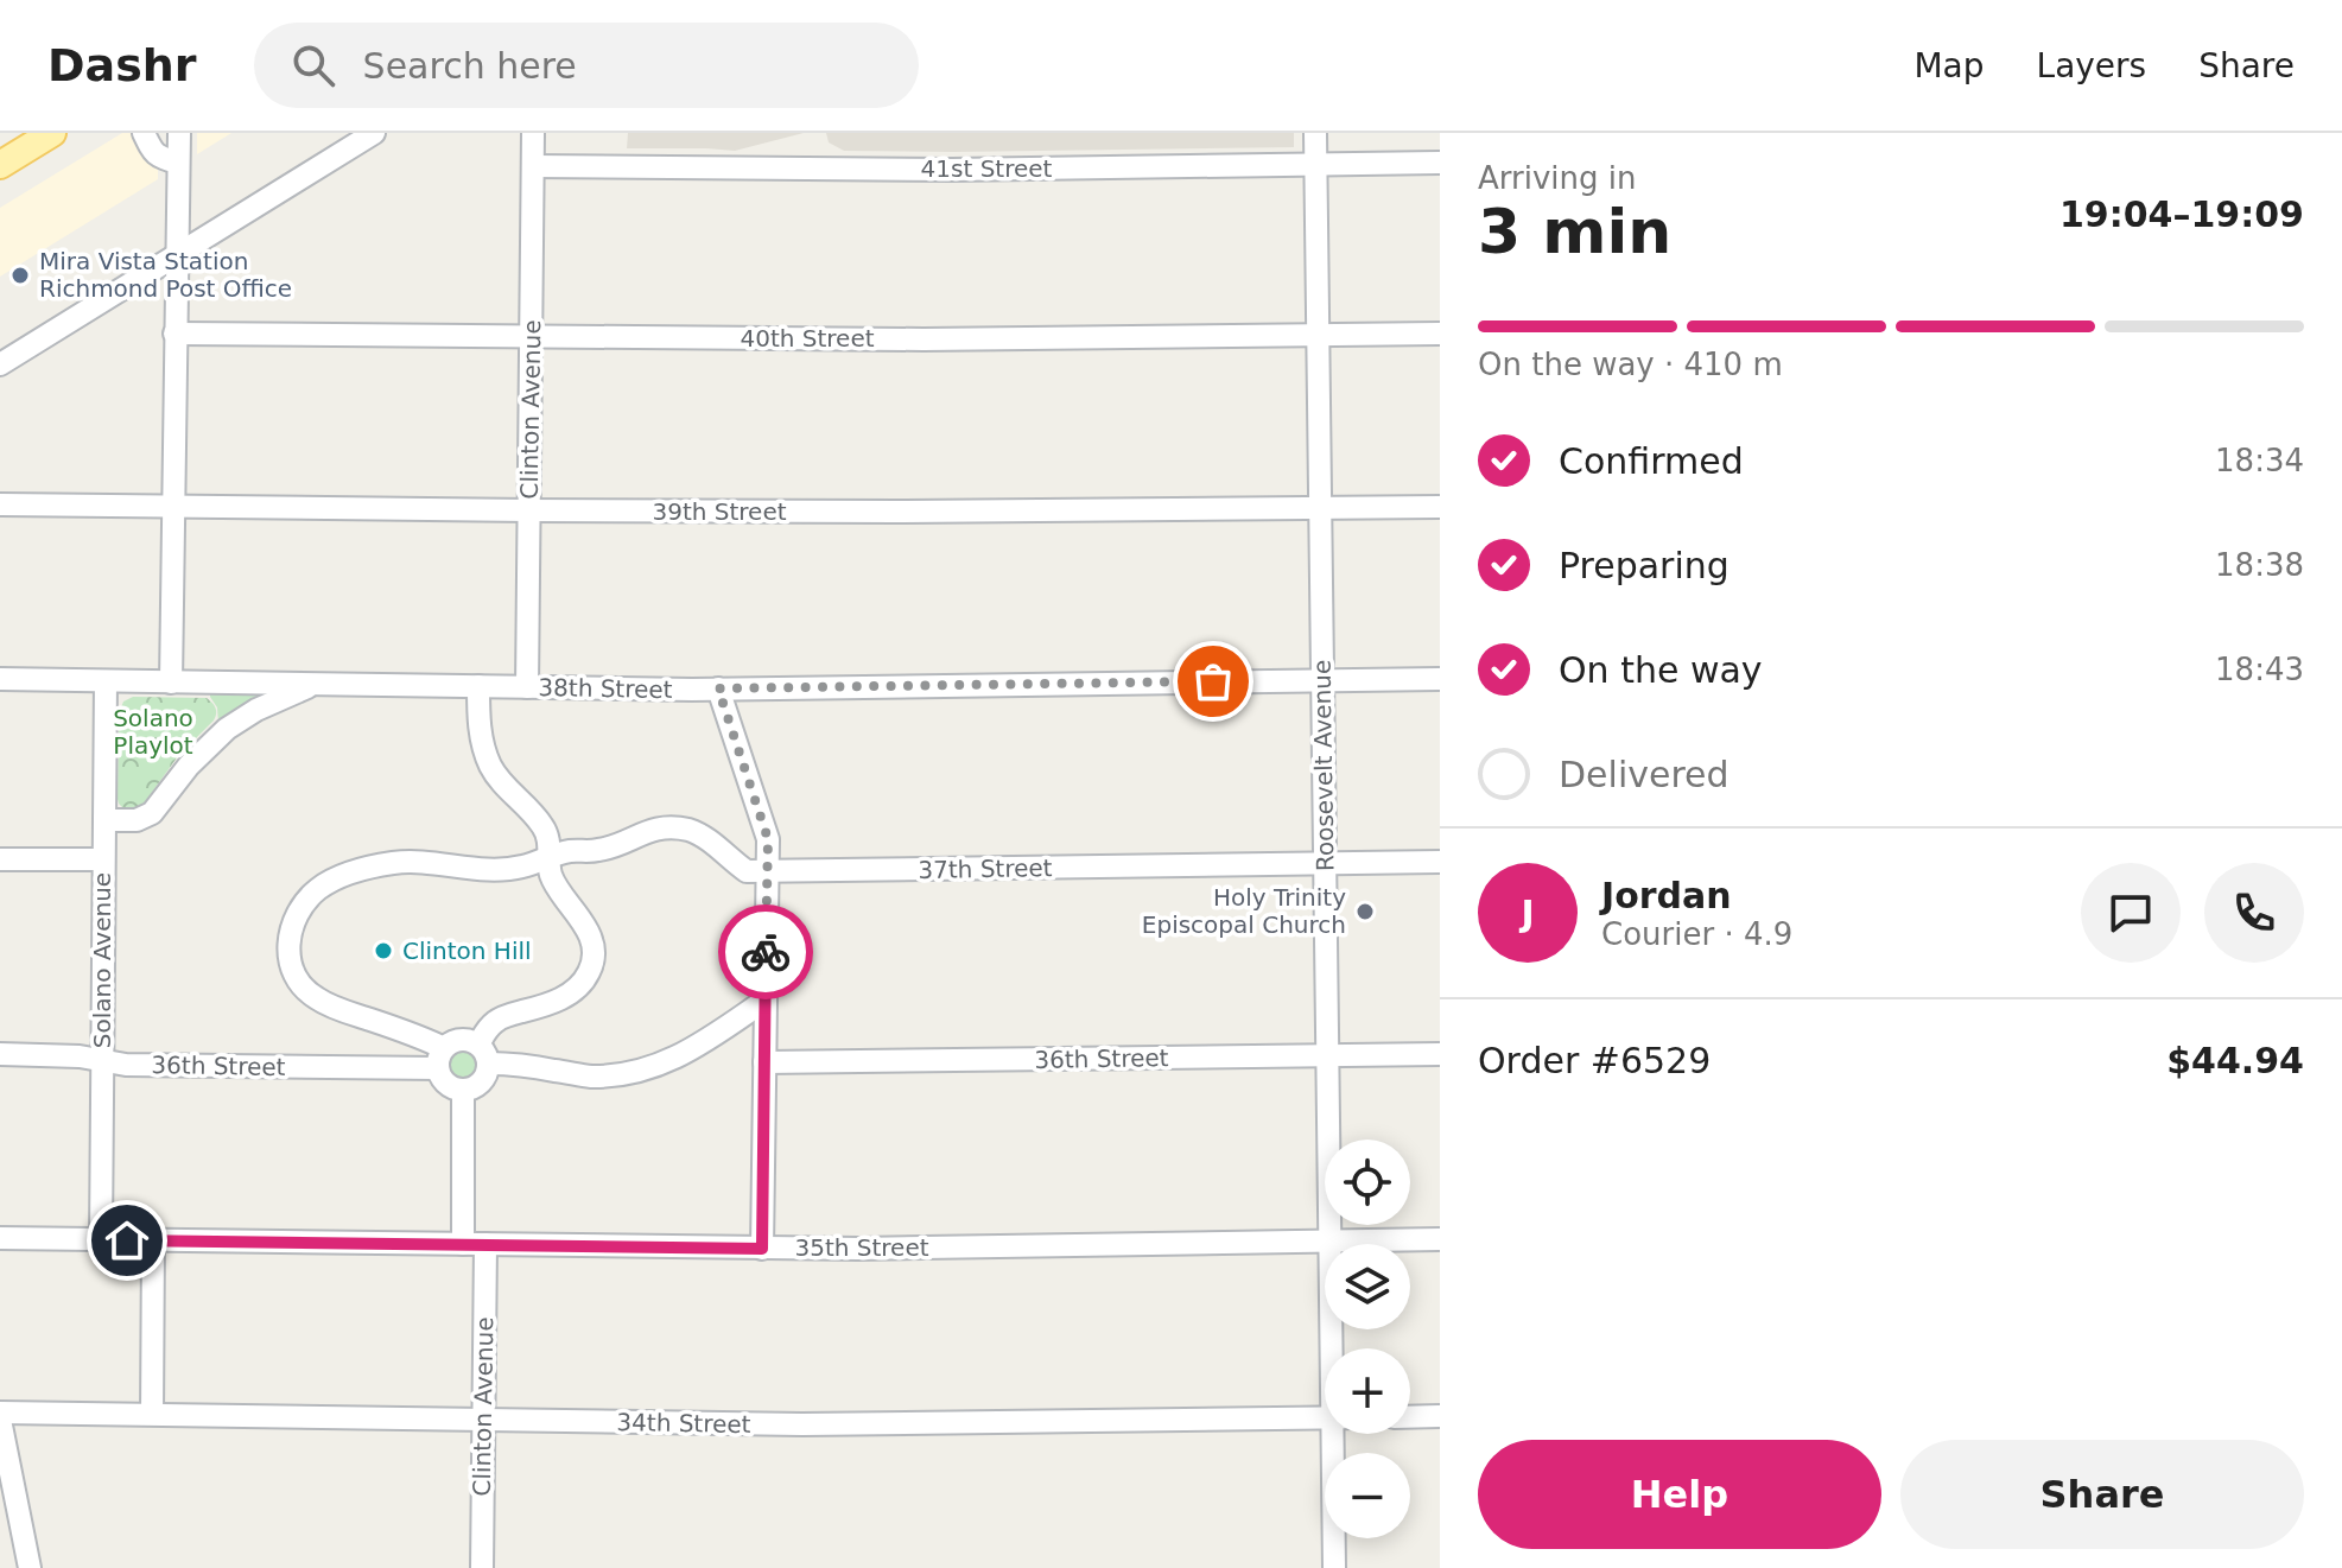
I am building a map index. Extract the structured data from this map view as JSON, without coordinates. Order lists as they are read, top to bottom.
{
  "streets": {
    "street": [
      "41st Street",
      "40th Street",
      "Clinton Avenue",
      "39th Street",
      "38th Street",
      "Roosevelt Avenue",
      "37th Street",
      "Solano Avenue",
      "36th Street",
      "35th Street",
      "34th Street"
    ]
  },
  "crossings": [
    ["41st Street", "Clinton Avenue"],
    ["41st Street", "Roosevelt Avenue"],
    ["40th Street", "Clinton Avenue"],
    ["40th Street", "Roosevelt Avenue"],
    ["Clinton Avenue", "39th Street"],
    ["Clinton Avenue", "38th Street"],
    ["Clinton Avenue", "37th Street"],
    ["Clinton Avenue", "36th Street"],
    ["Clinton Avenue", "35th Street"],
    ["Clinton Avenue", "34th Street"],
    ["39th Street", "Roosevelt Avenue"],
    ["38th Street", "Roosevelt Avenue"],
    ["38th Street", "Solano Avenue"],
    ["Roosevelt Avenue", "37th Street"],
    ["Roosevelt Avenue", "36th Street"],
    ["Roosevelt Avenue", "35th Street"],
    ["37th Street", "36th Street"],
    ["Solano Avenue", "36th Street"],
    ["Solano Avenue", "35th Street"]
  ],
  "parks": ["Solano Playlot"],
  "places": ["Mira Vista Station Richmond Post Office", "Holy Trinity Episcopal Church", "Clinton Hill"],
  "page": {
    "header": "Dashr",
    "search": "Search here",
    "nav": ["Map", "Layers", "Share"],
    "heading": ["3 min", "Arriving in", "19:04–19:09"],
    "panel": [
      "Jordan",
      "Courier · 4.9",
      "Order #6529",
      "$44.94"
    ],
    "bar": "On the way · 410 m",
    "list": [
      ["Confirmed", "18:34"],
      ["Preparing", "18:38"],
      ["On the way", "18:43"],
      "Delivered"
    ],
    "round": "J",
    "map_buttons": ["+", "−"],
    "buttons": ["Help", "Share"]
  }
}
